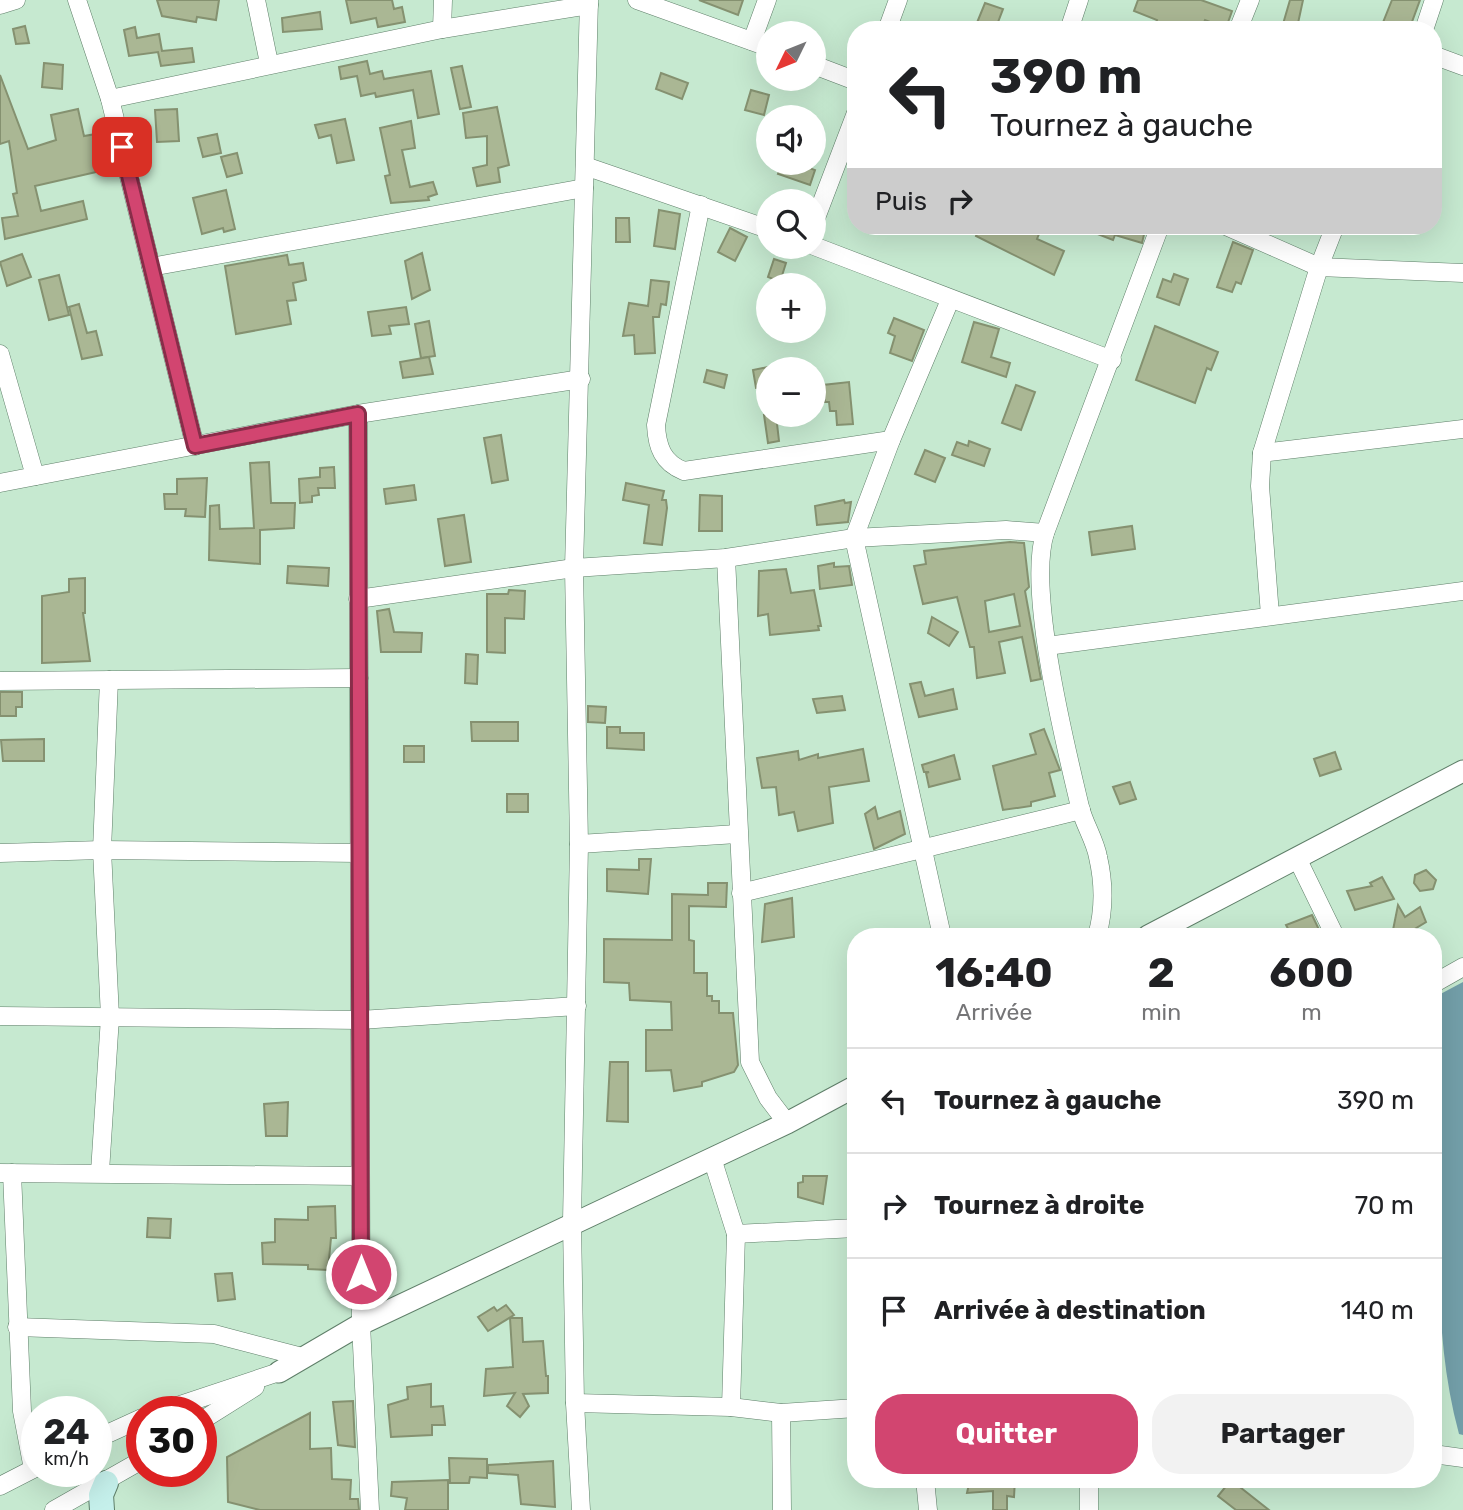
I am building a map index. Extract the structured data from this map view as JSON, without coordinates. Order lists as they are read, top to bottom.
{
  "north": "bottom left",
  "page": {
    "map_buttons": ["+", "−"],
    "turn": ["390 m", "Tournez à gauche"],
    "then": "Puis",
    "eta": [
      "16:40",
      "Arrivée",
      "2",
      "min",
      "600",
      "m"
    ],
    "list": [
      {
        "name": "Tournez à gauche",
        "value": "390 m"
      },
      {
        "name": "Tournez à droite",
        "value": "70 m"
      },
      {
        "name": "Arrivée à destination",
        "value": "140 m"
      }
    ],
    "buttons": ["Quitter", "Partager"],
    "speed": "24 km/h",
    "limit": "30"
  }
}
